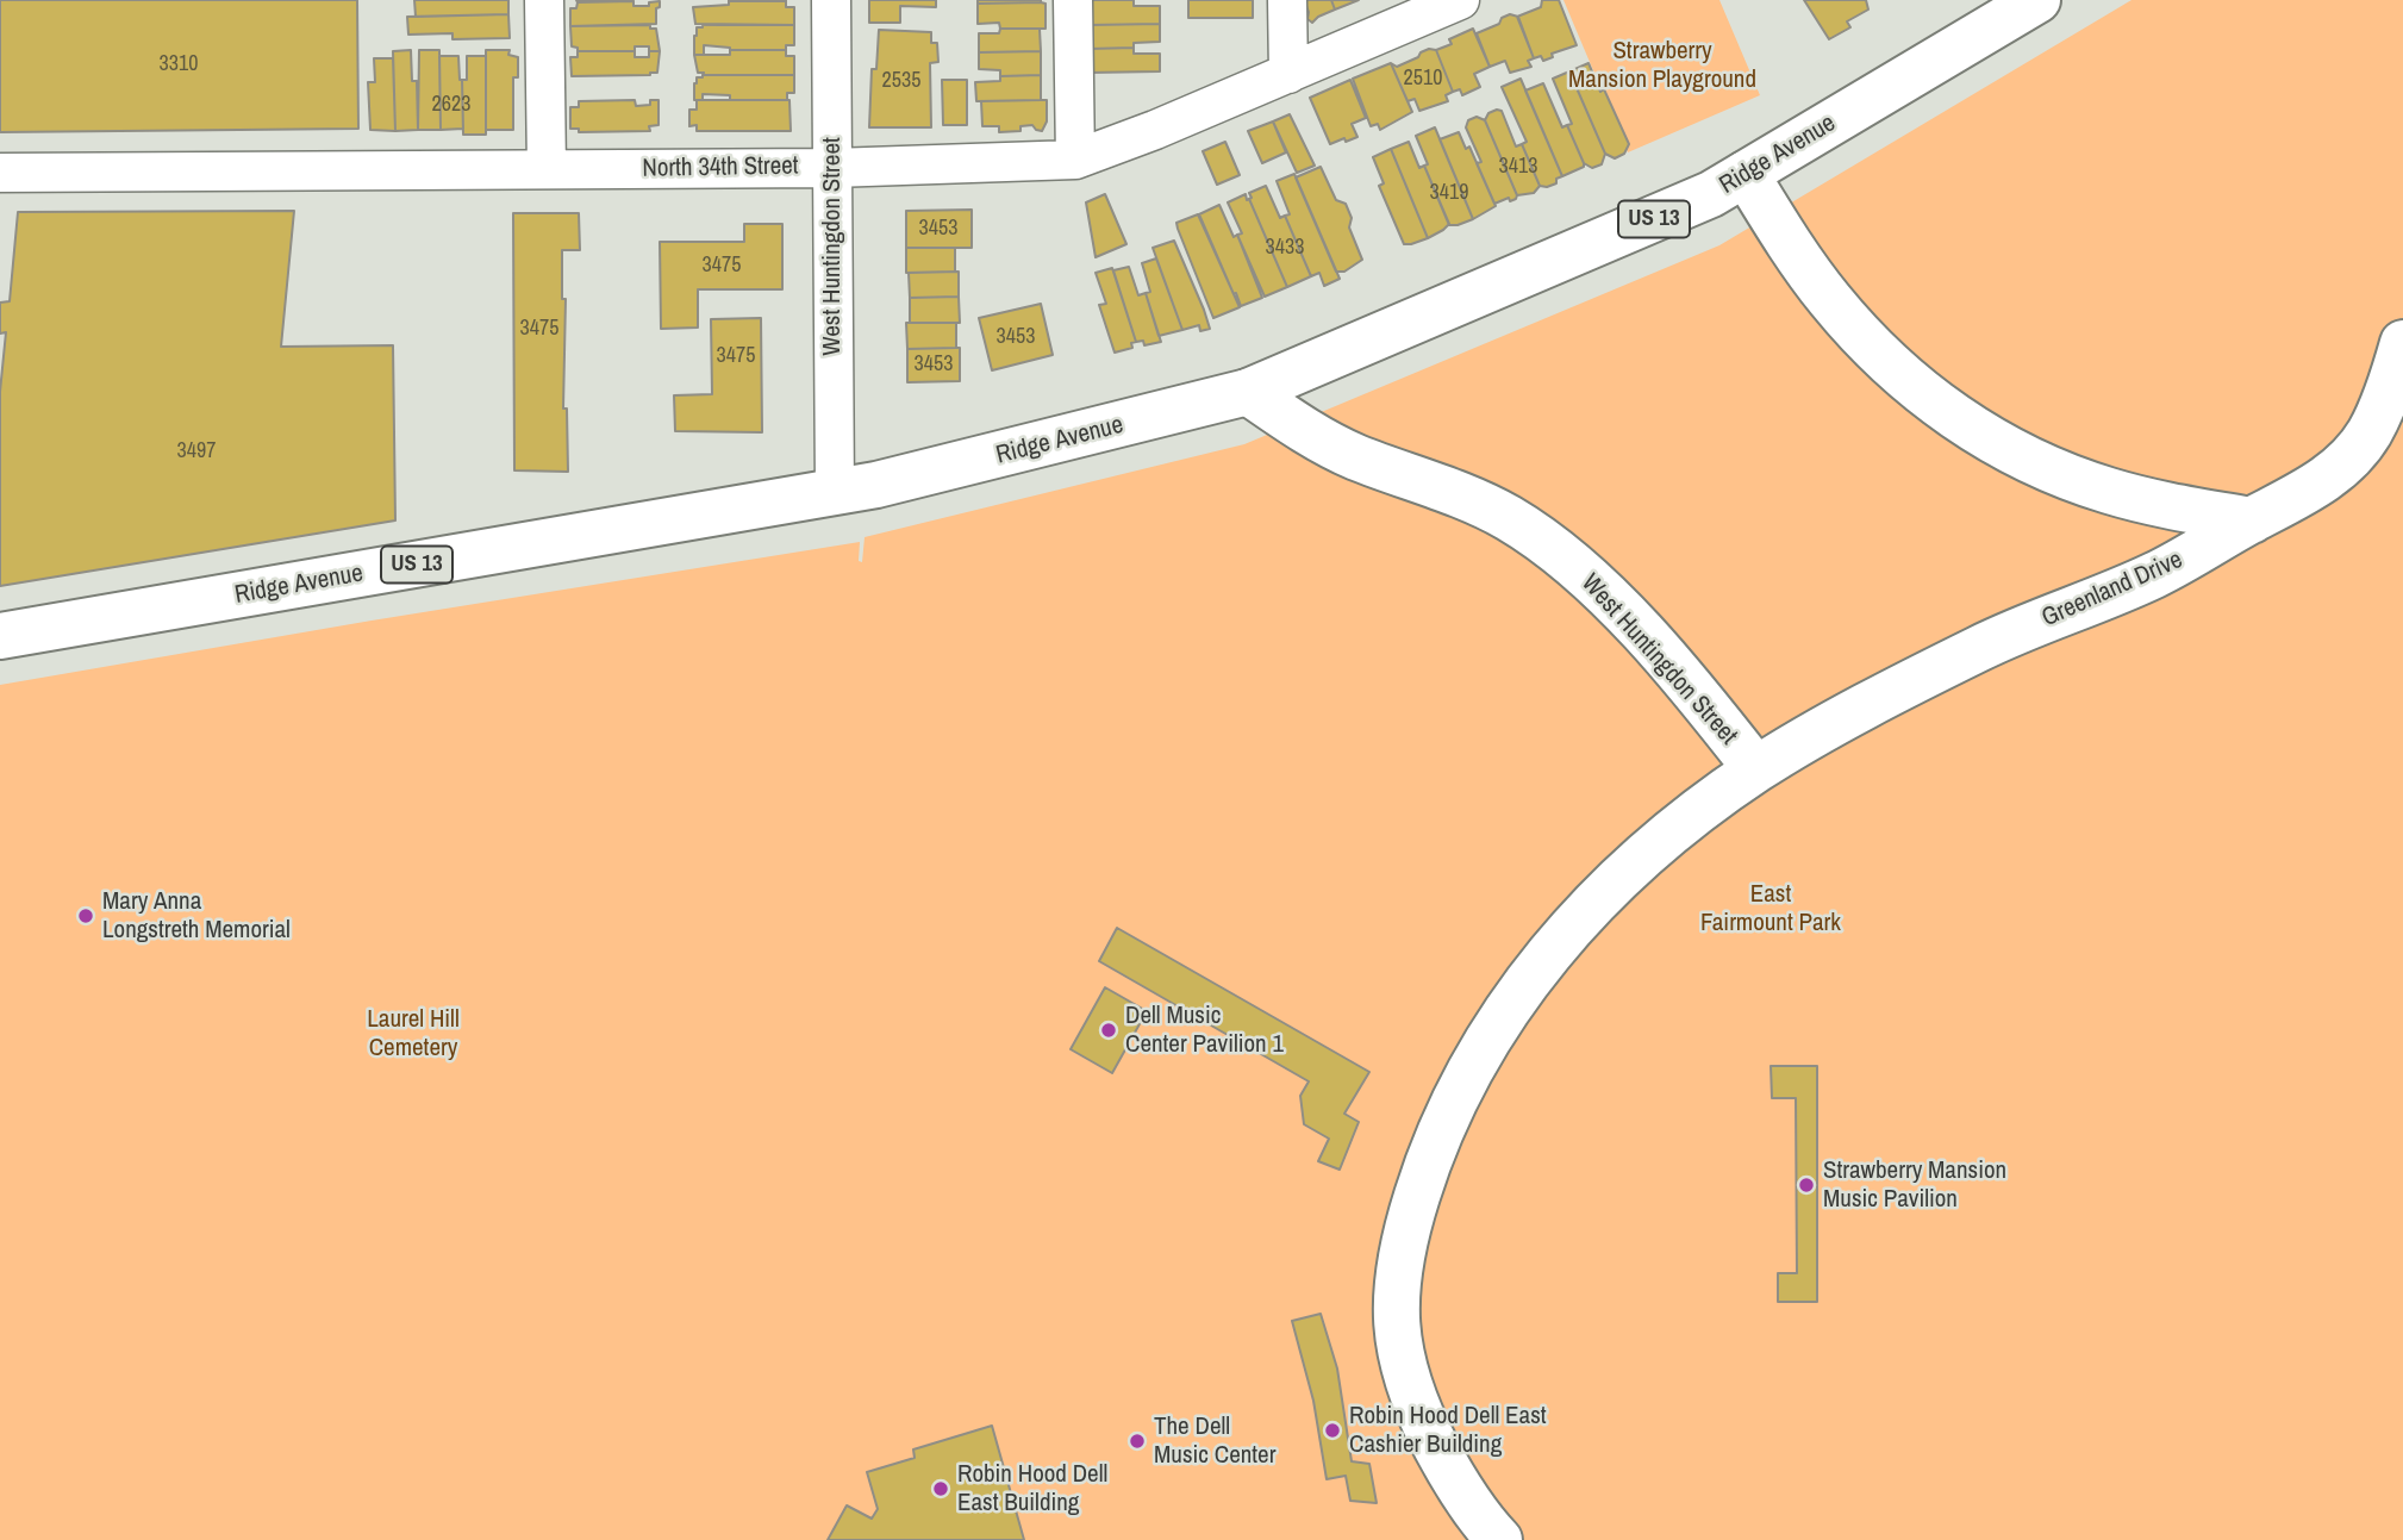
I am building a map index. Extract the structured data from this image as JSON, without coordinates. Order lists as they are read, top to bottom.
{
  "streets": {
    "main road": [
      "Ridge Avenue",
      "US 13",
      "West Huntingdon Street",
      "Greenland Drive"
    ],
    "street": ["North 34th Street"]
  },
  "crossings": [
    ["Ridge Avenue", "West Huntingdon Street"],
    ["North 34th Street", "West Huntingdon Street"],
    ["West Huntingdon Street", "Greenland Drive"]
  ],
  "parks": ["Strawberry Mansion Playground", "East Fairmount Park", "Laurel Hill Cemetery"],
  "places": [
    "Mary Anna Longstreth Memorial",
    "Dell Music Center Pavilion 1",
    "Strawberry Mansion Music Pavilion",
    "Robin Hood Dell East Cashier Building",
    "The Dell Music Center",
    "Robin Hood Dell East Building"
  ],
  "house_numbers": [
    "3310",
    "2510",
    "2535",
    "2623",
    "3413",
    "3419",
    "3453",
    "3433",
    "3475",
    "3475",
    "3453",
    "3475",
    "3453",
    "3497"
  ]
}
